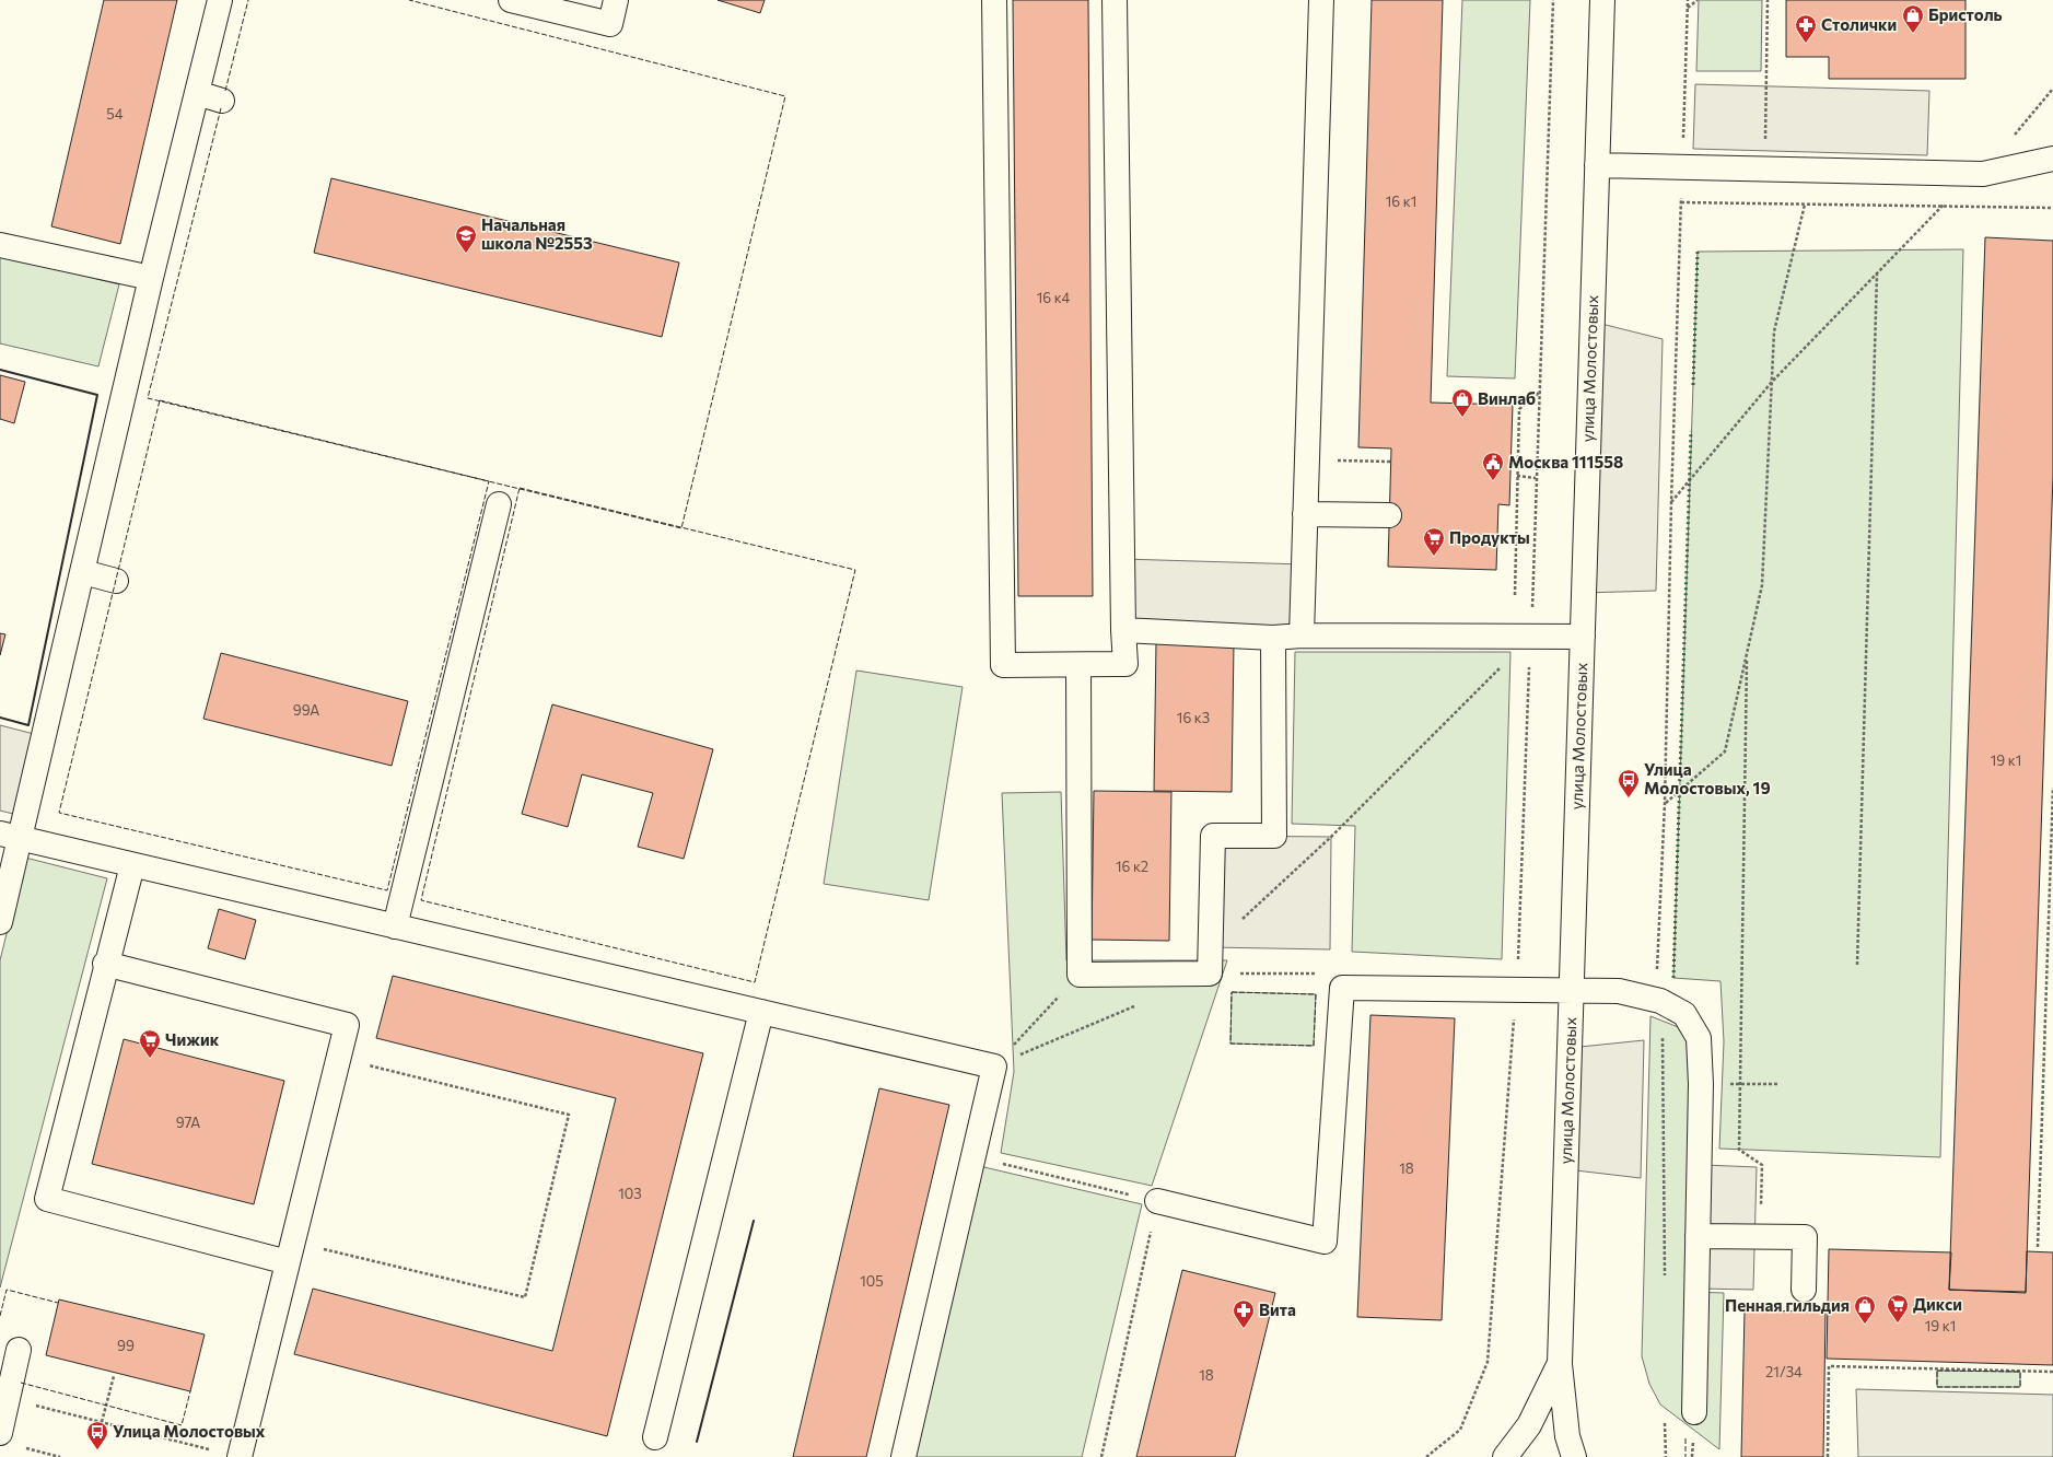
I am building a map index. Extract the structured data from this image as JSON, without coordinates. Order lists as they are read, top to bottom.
{
  "streets": {
    "street": ["улица Молостовых"]
  },
  "places": {
    "shop": ["Бристоль", "Винлаб", "Пенная гильдия"],
    "pharmacy": ["Столички", "Вита"],
    "school or university": ["Начальная школа №2553"],
    "public building": ["Москва 111558"],
    "supermarket": ["Продукты", "Чижик", "Дикси"],
    "bus stop": ["Улица Молостовых, 19", "Улица Молостовых"]
  },
  "house_numbers": [
    "54",
    "16 к1",
    "16 к4",
    "99А",
    "16 к3",
    "19 к1",
    "16 к2",
    "97А",
    "18",
    "103",
    "105",
    "19 к1",
    "99",
    "21/34",
    "18"
  ]
}
